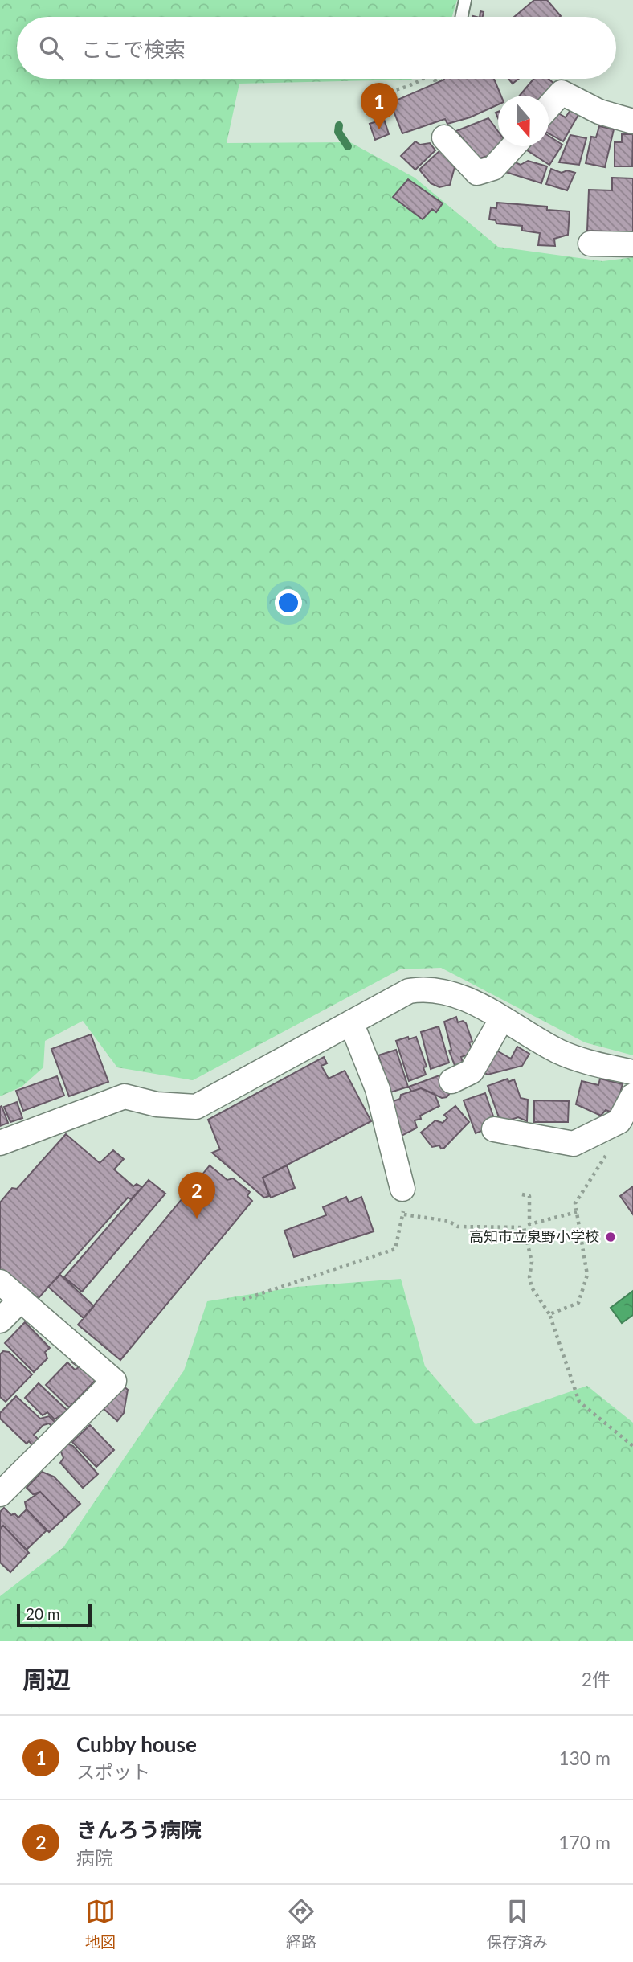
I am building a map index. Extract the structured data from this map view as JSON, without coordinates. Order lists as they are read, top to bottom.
{
  "places": ["高知市立泉野小学校"],
  "scale_bar": "20 m",
  "north": "bottom",
  "page": {
    "search": "ここで検索",
    "pins": ["1", "2"],
    "scale": "20 m",
    "heading": ["周辺", "2件"],
    "list": [
      {
        "mark": "1",
        "name": "Cubby house",
        "note": "スポット",
        "value": "130 m"
      },
      {
        "mark": "2",
        "name": "きんろう病院",
        "note": "病院",
        "value": "170 m"
      }
    ],
    "nav": ["地図", "経路", "保存済み"]
  }
}
